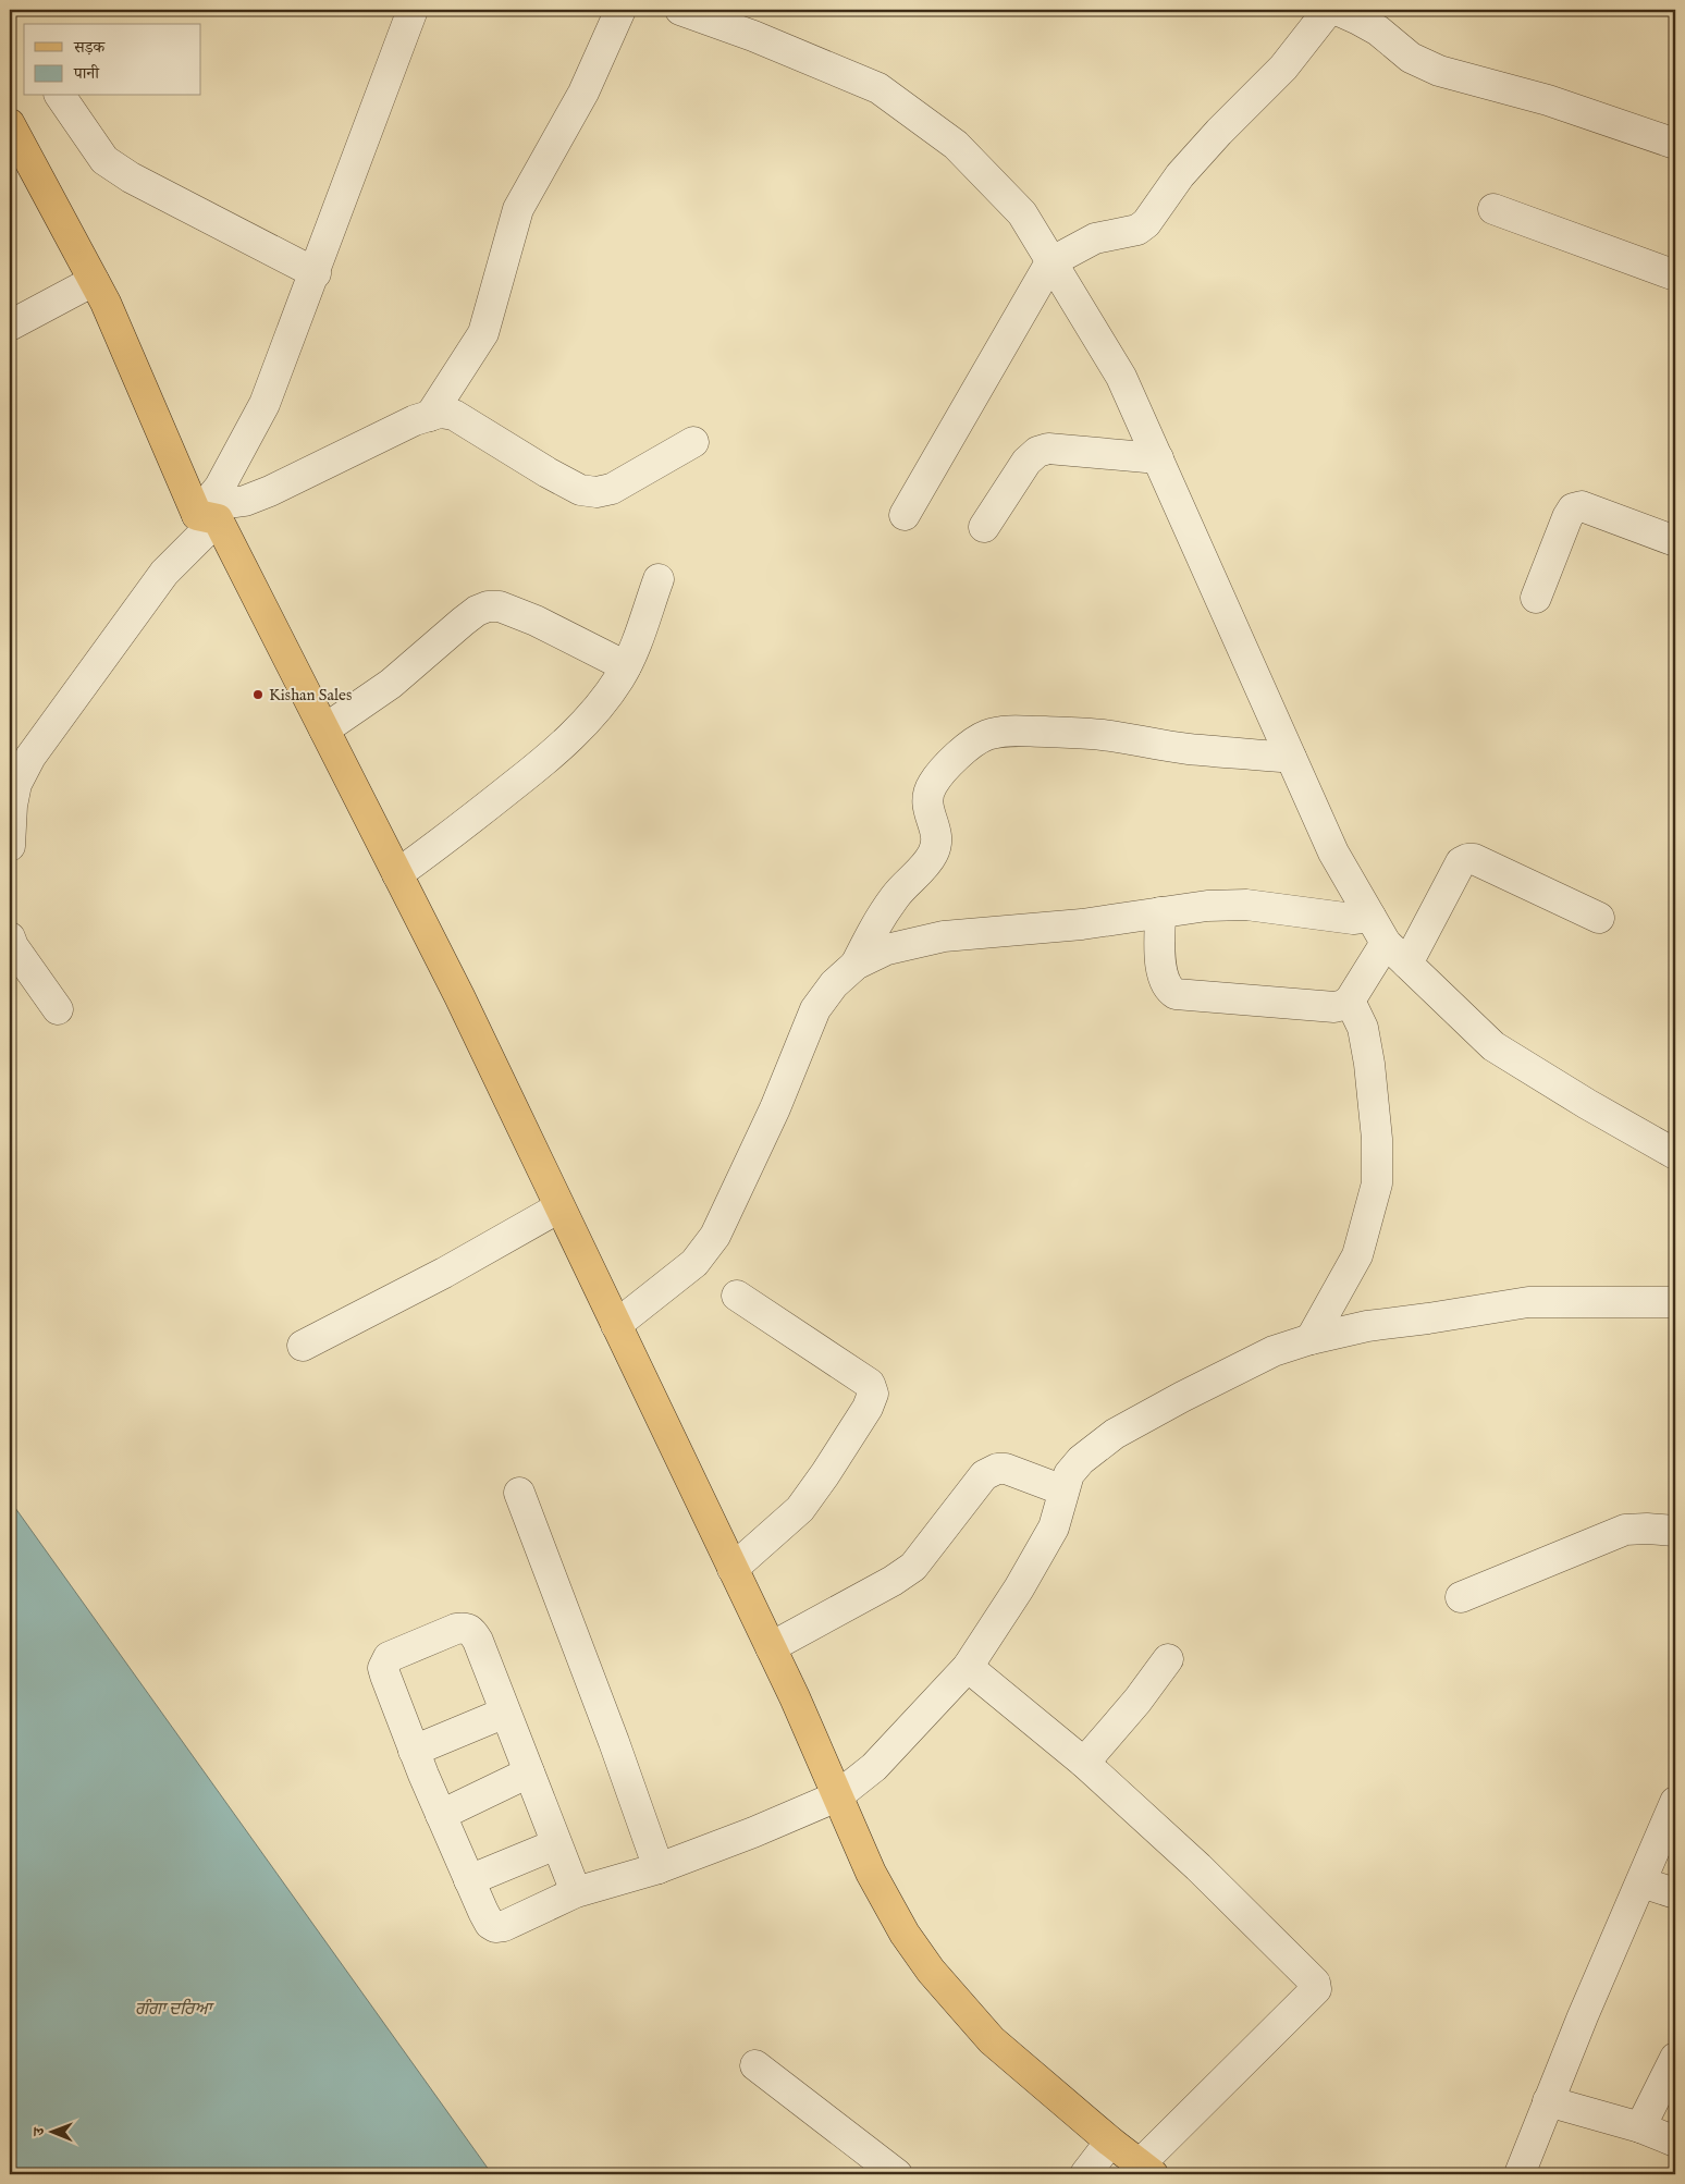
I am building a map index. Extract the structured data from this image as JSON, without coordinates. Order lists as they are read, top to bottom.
{
  "water": ["ਗੰਗਾ ਦਰਿਆ"],
  "places": ["Kishan Sales"],
  "legend": ["सड़क", "पानी"],
  "north": "left"
}
